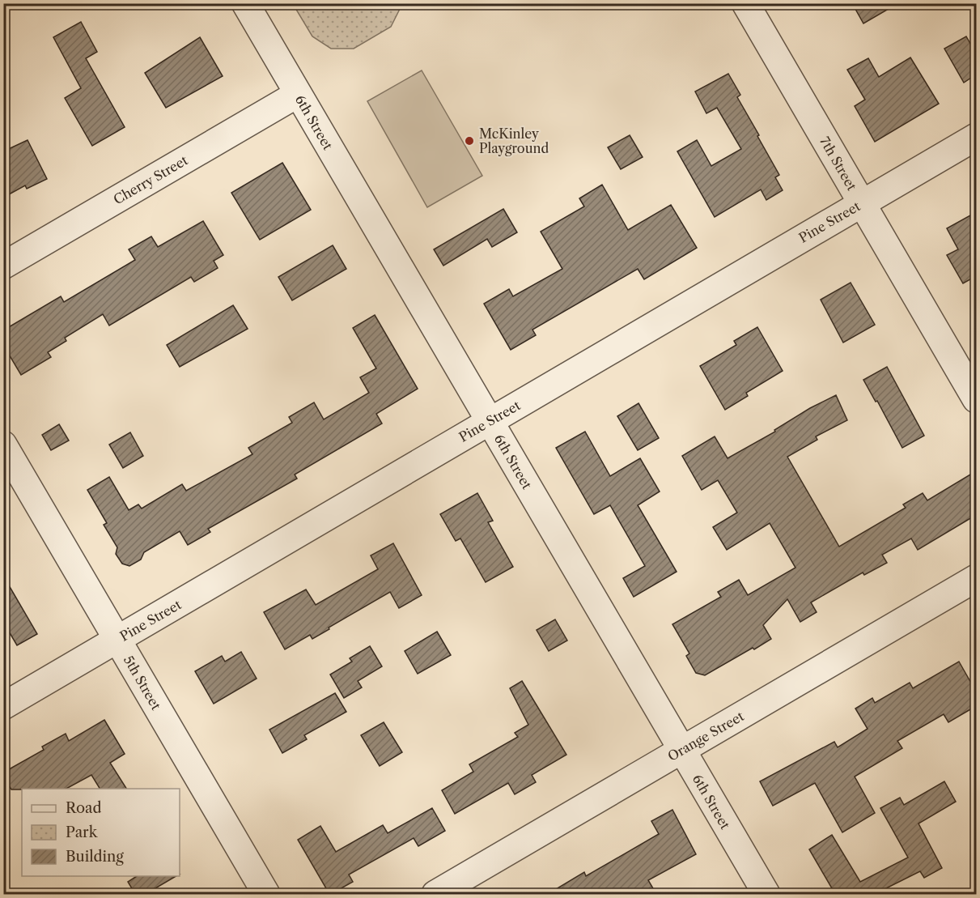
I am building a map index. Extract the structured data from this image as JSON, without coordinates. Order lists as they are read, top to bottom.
{
  "streets": {
    "street": [
      "6th Street",
      "7th Street",
      "Cherry Street",
      "Pine Street",
      "5th Street",
      "Orange Street"
    ]
  },
  "crossings": [
    ["6th Street", "Cherry Street"],
    ["6th Street", "Pine Street"],
    ["6th Street", "Orange Street"],
    ["7th Street", "Pine Street"],
    ["Pine Street", "5th Street"]
  ],
  "places": ["McKinley Playground"],
  "legend": ["Road", "Park", "Building"]
}
